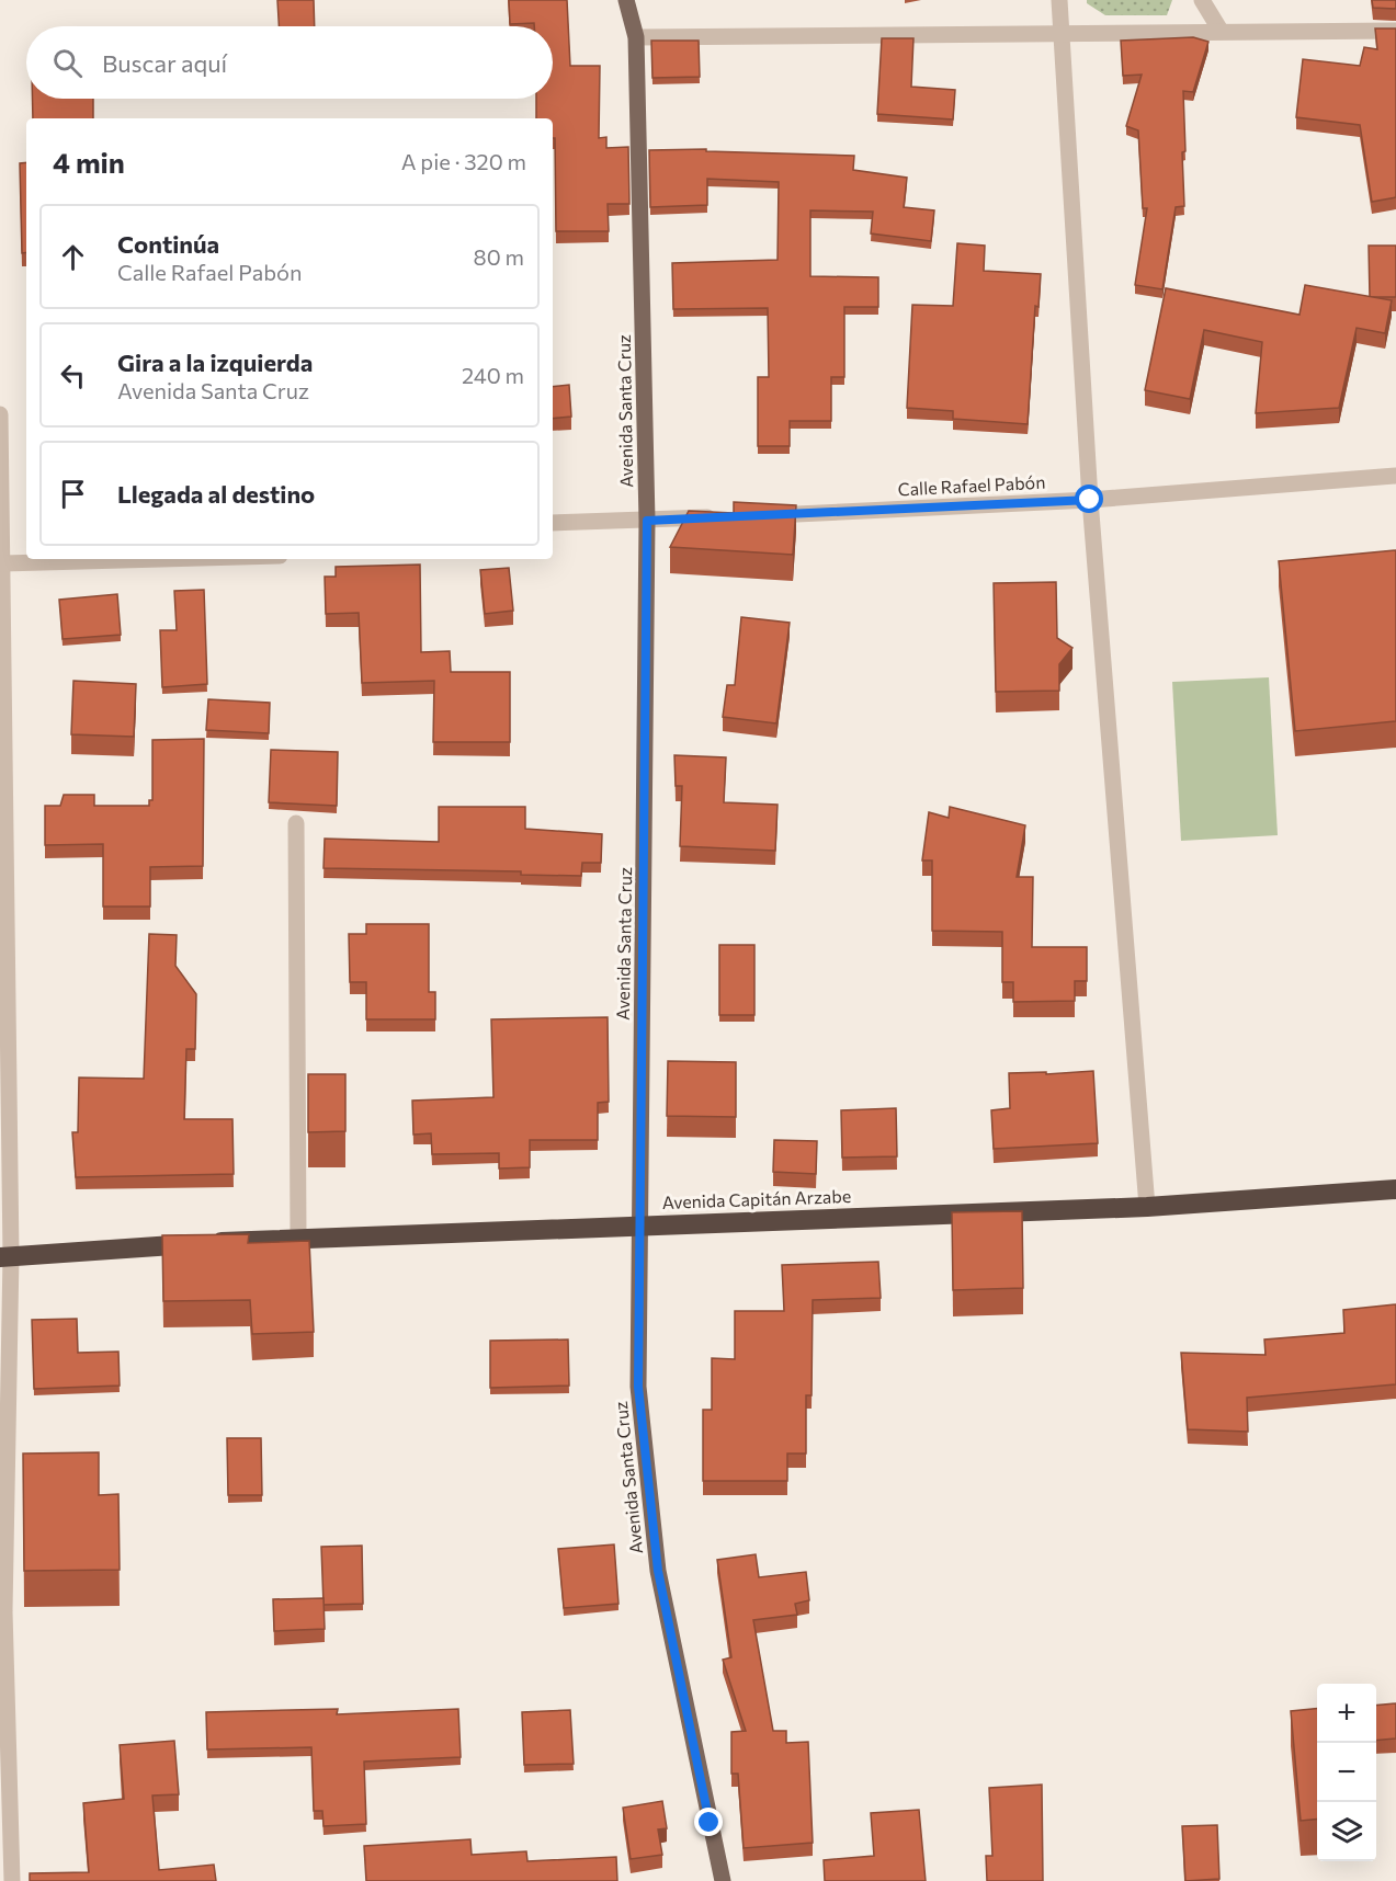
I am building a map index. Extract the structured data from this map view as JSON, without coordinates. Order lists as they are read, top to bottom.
{
  "streets": {
    "highway": ["Avenida Capitán Arzabe"],
    "main road": ["Avenida Santa Cruz"],
    "street": ["Calle Rafael Pabón"]
  },
  "crossings": [
    ["Avenida Santa Cruz", "Avenida Capitán Arzabe"]
  ],
  "page": {
    "search": "Buscar aquí",
    "heading": ["4 min", "A pie · 320 m"],
    "list": [
      ["Continúa", "Calle Rafael Pabón", "80 m"],
      ["Gira a la izquierda", "Avenida Santa Cruz", "240 m"],
      "Llegada al destino"
    ],
    "map_buttons": ["+", "−"]
  }
}
